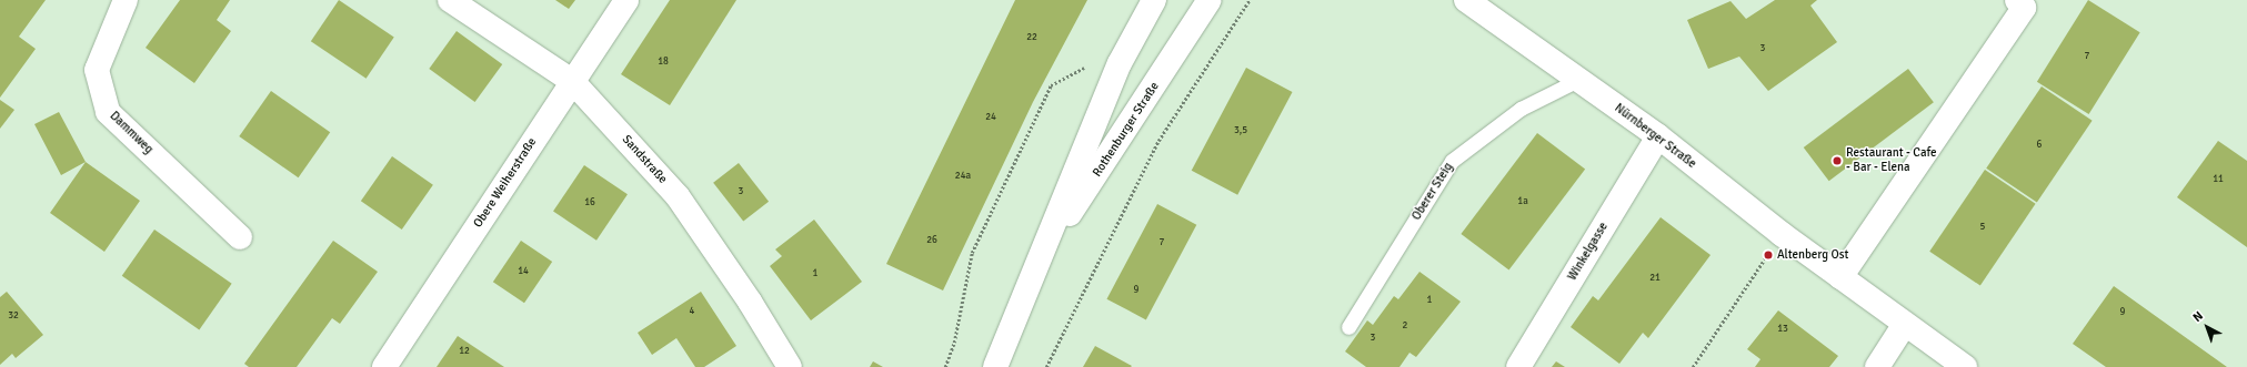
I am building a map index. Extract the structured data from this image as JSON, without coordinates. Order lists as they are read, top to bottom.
{
  "streets": {
    "street": [
      "Rothenburger Straße",
      "Dammweg",
      "Nürnberger Straße",
      "Sandstraße",
      "Obere Weiherstraße",
      "Winkelgasse"
    ],
    "lane": ["Oberer Steig"]
  },
  "crossings": [
    ["Nürnberger Straße", "Oberer Steig"],
    ["Nürnberger Straße", "Winkelgasse"],
    ["Sandstraße", "Obere Weiherstraße"]
  ],
  "places": ["Restaurant - Cafe - Bar - Elena", "Altenberg Ost"],
  "house_numbers": [
    "22",
    "3",
    "7",
    "18",
    "24",
    "3,5",
    "6",
    "24a",
    "11",
    "3",
    "1a",
    "16",
    "5",
    "26",
    "7",
    "14",
    "1",
    "21",
    "9",
    "1",
    "4",
    "9",
    "32",
    "2",
    "13",
    "3",
    "12"
  ],
  "north": "top left"
}
